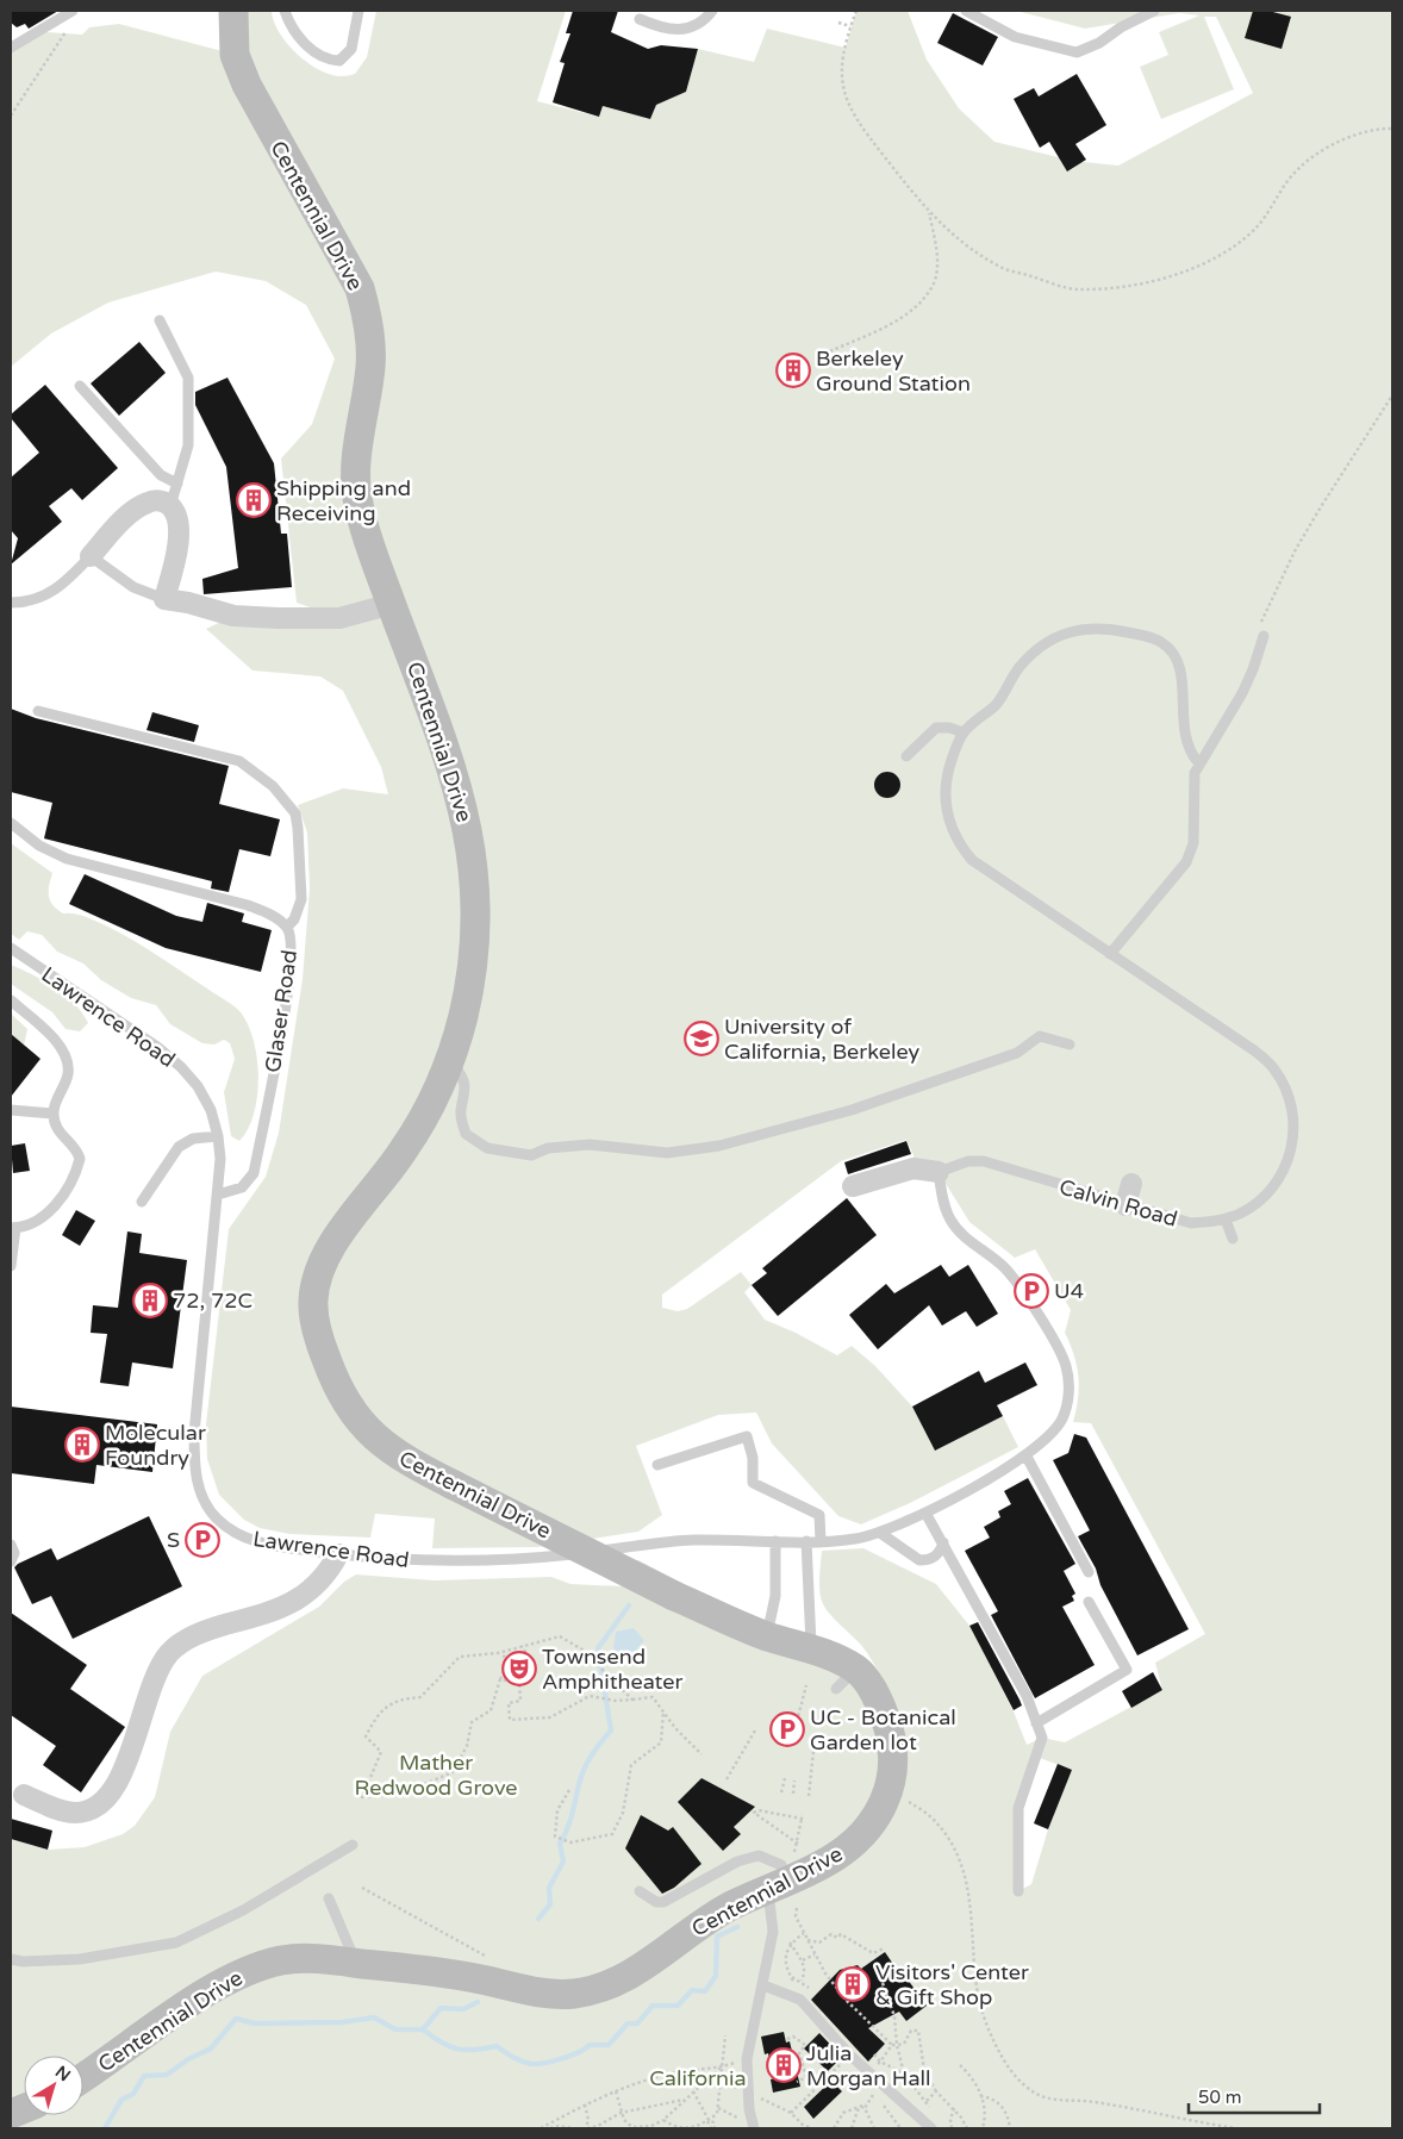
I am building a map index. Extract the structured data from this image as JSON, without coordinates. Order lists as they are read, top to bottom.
{
  "streets": {
    "street": ["Centennial Drive"],
    "lane": ["Glaser Road", "Lawrence Road", "Calvin Road"]
  },
  "crossings": [
    ["Glaser Road", "Lawrence Road"]
  ],
  "parks": ["Mather Redwood Grove", "California"],
  "places": {
    "building": [
      "Berkeley Ground Station",
      "Shipping and Receiving",
      "72, 72C",
      "Molecular Foundry",
      "Visitors' Center & Gift Shop",
      "Julia Morgan Hall"
    ],
    "school or university": ["University of California, Berkeley"],
    "parking": ["U4", "S", "UC - Botanical Garden lot"],
    "theatre": ["Townsend Amphitheater"]
  },
  "scale_bar": "50 m",
  "north": "top right"
}
